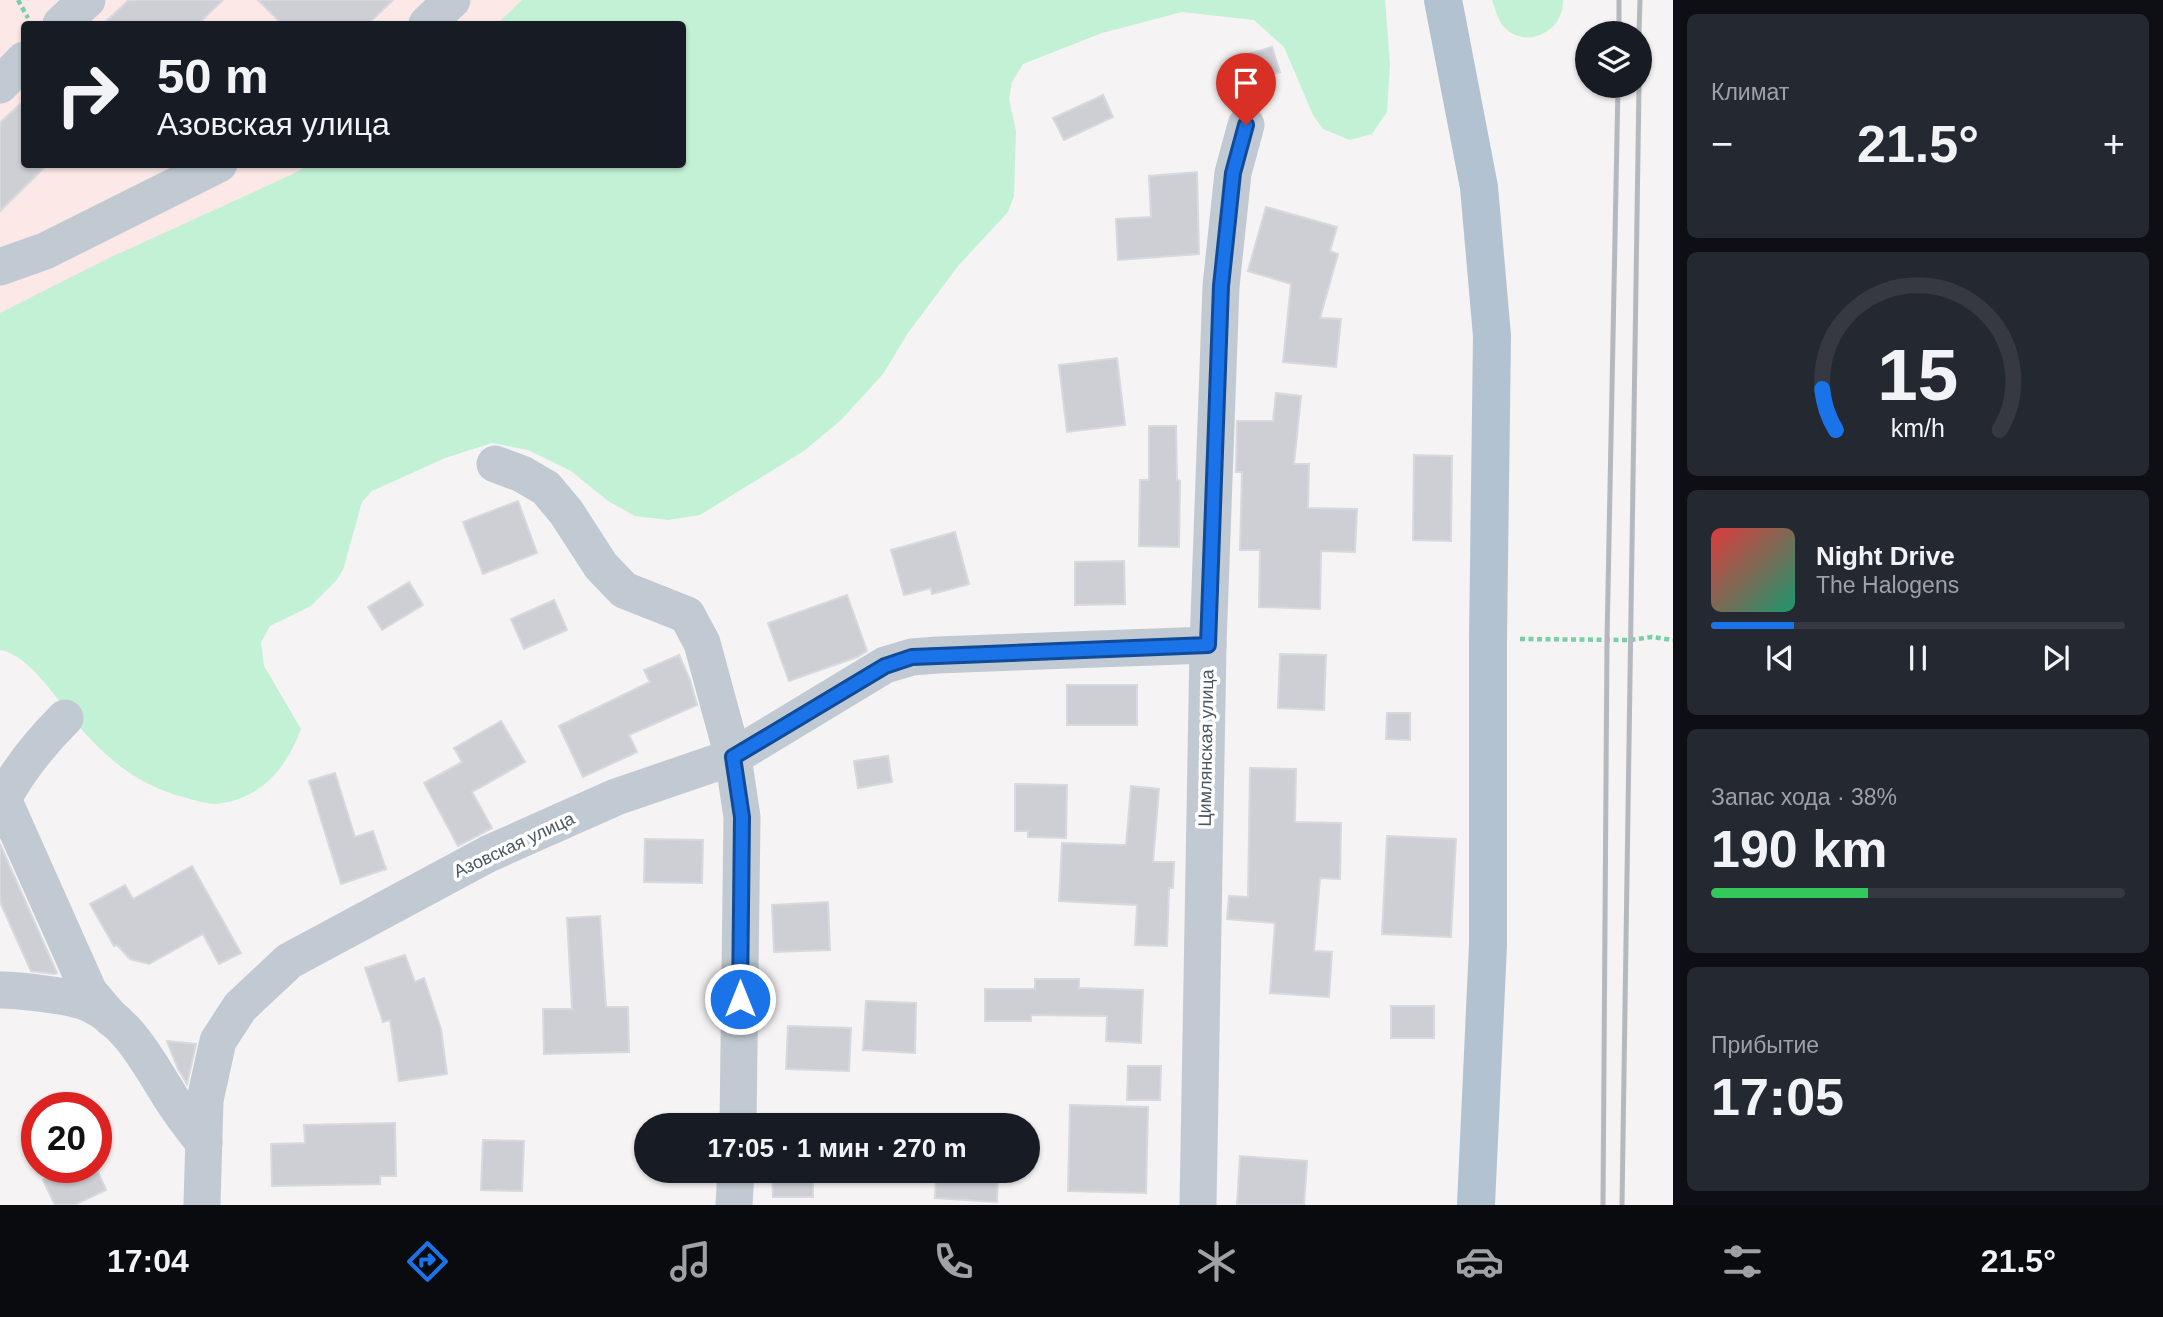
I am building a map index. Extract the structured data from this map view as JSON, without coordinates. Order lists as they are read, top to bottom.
{
  "streets": {
    "street": ["Цимлянская улица", "Азовская улица"]
  },
  "crossings": [
    ["Цимлянская улица", "Азовская улица"]
  ],
  "page": {
    "tile": [
      "Климат",
      ["Запас хода · 38%", "190 km"],
      ["Прибытие", "17:05"]
    ],
    "turn": ["50 m", "Азовская улица"],
    "heat": ["−", "21.5°", "+"],
    "song": ["Night Drive", "The Halogens"],
    "limit": "20",
    "trip": "17:05 · 1 мин · 270 m",
    "tabs": ["17:04", "21.5°"],
    "gauge": ["15", "km/h"]
  }
}
